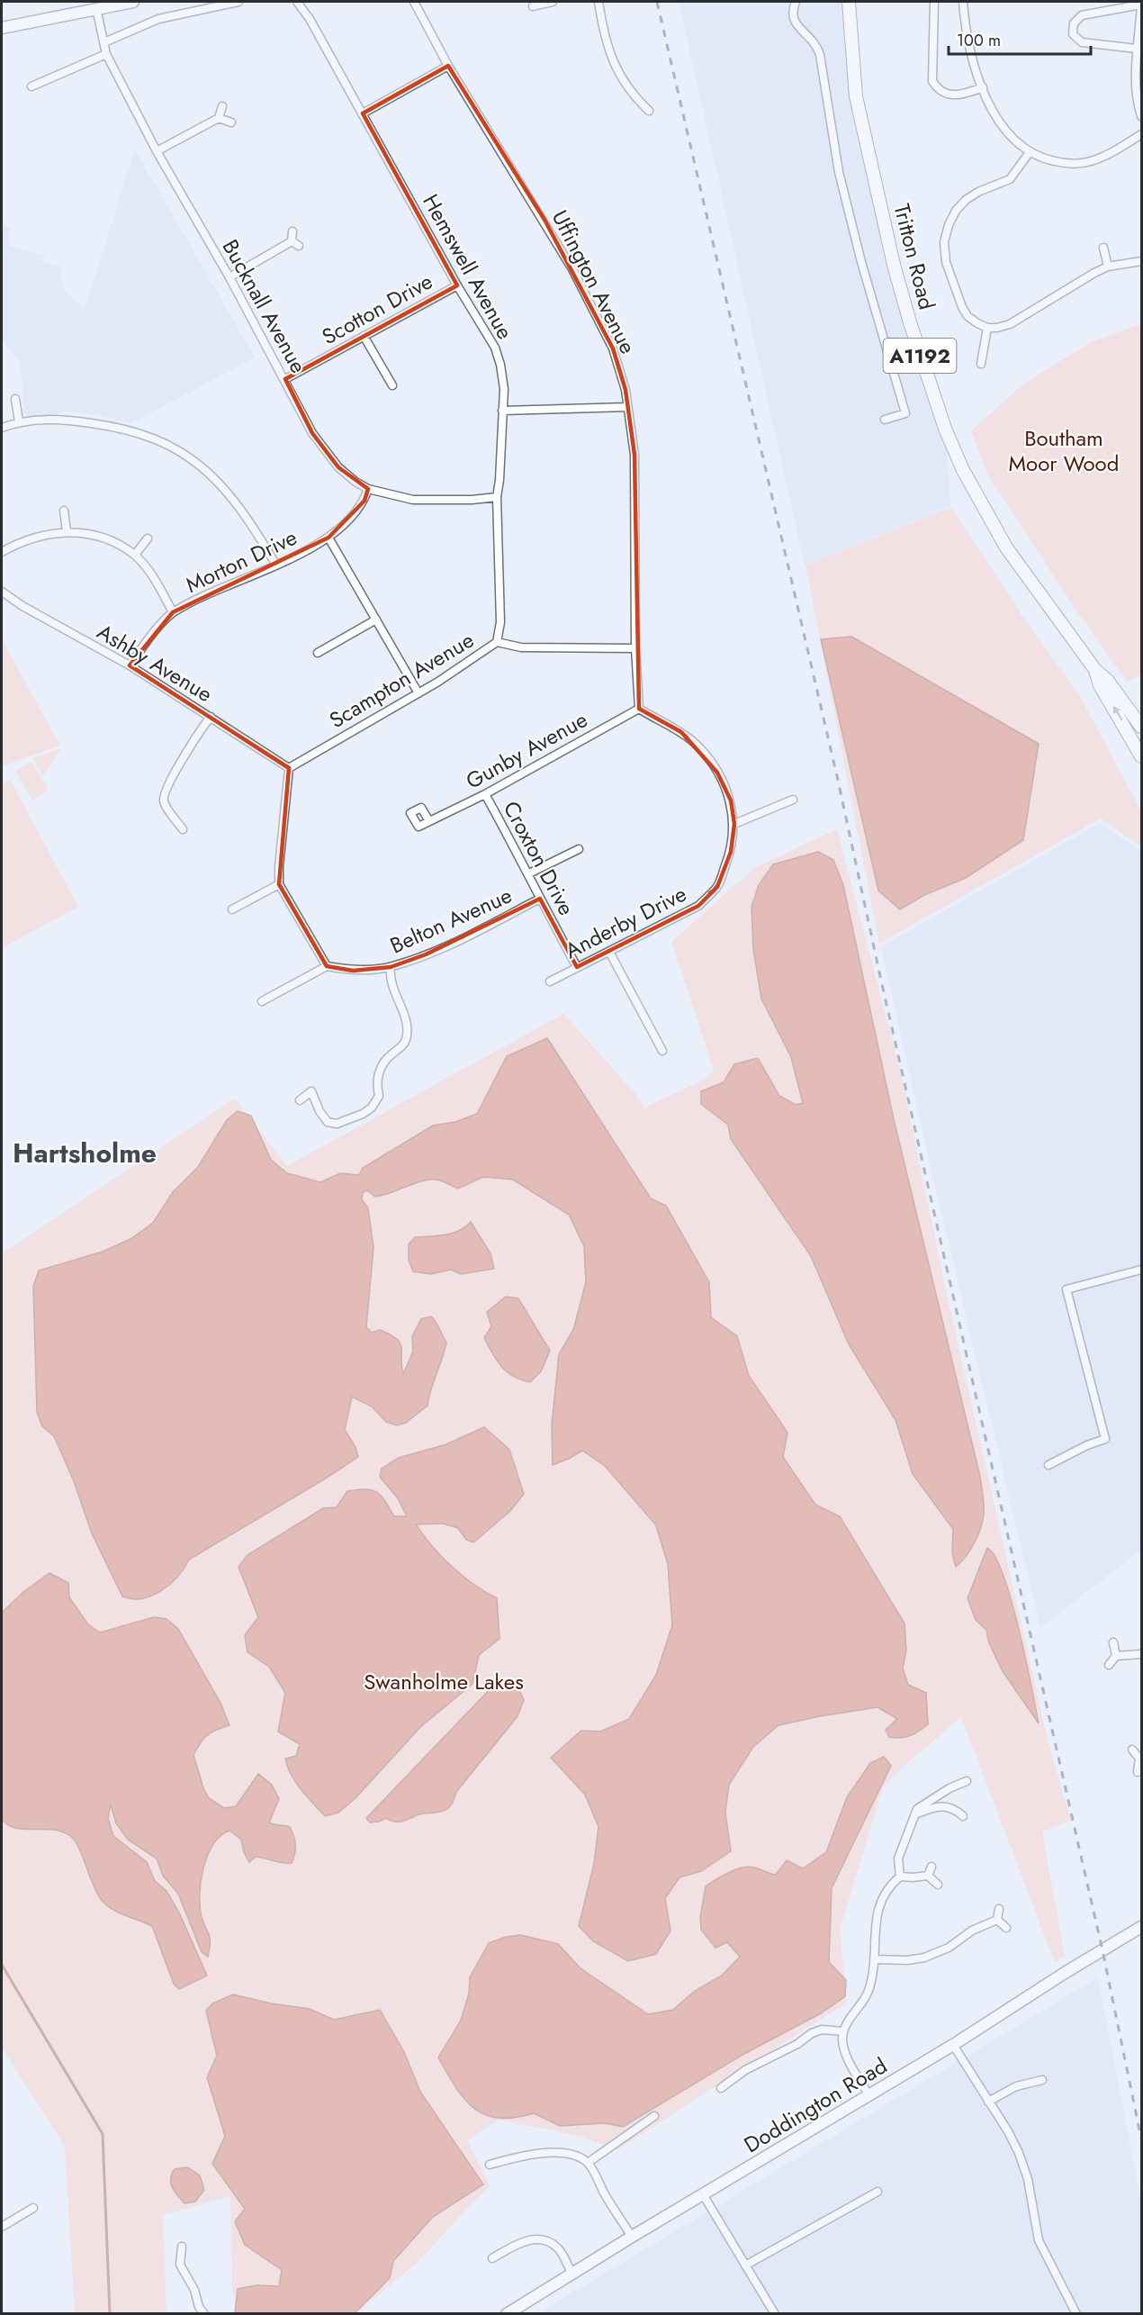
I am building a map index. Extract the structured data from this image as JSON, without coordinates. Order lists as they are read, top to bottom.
{
  "streets": {
    "main road": ["Tritton Road", "A1192", "Doddington Road"],
    "street": [
      "Hemswell Avenue",
      "Uffington Avenue",
      "Bucknall Avenue",
      "Scotton Drive",
      "Morton Drive",
      "Ashby Avenue",
      "Scampton Avenue",
      "Gunby Avenue",
      "Croxton Drive",
      "Belton Avenue",
      "Anderby Drive"
    ]
  },
  "crossings": [
    ["Hemswell Avenue", "Bucknall Avenue"],
    ["Hemswell Avenue", "Scotton Drive"],
    ["Hemswell Avenue", "Scampton Avenue"],
    ["Uffington Avenue", "Scampton Avenue"],
    ["Uffington Avenue", "Gunby Avenue"],
    ["Uffington Avenue", "Anderby Drive"],
    ["Bucknall Avenue", "Scotton Drive"],
    ["Bucknall Avenue", "Morton Drive"],
    ["Morton Drive", "Ashby Avenue"],
    ["Ashby Avenue", "Scampton Avenue"],
    ["Gunby Avenue", "Croxton Drive"],
    ["Gunby Avenue", "Anderby Drive"],
    ["Croxton Drive", "Belton Avenue"],
    ["Croxton Drive", "Anderby Drive"]
  ],
  "districts": ["Hartsholme"],
  "parks": ["Boutham Moor Wood", "Swanholme Lakes"],
  "scale_bar": "100 m"
}
